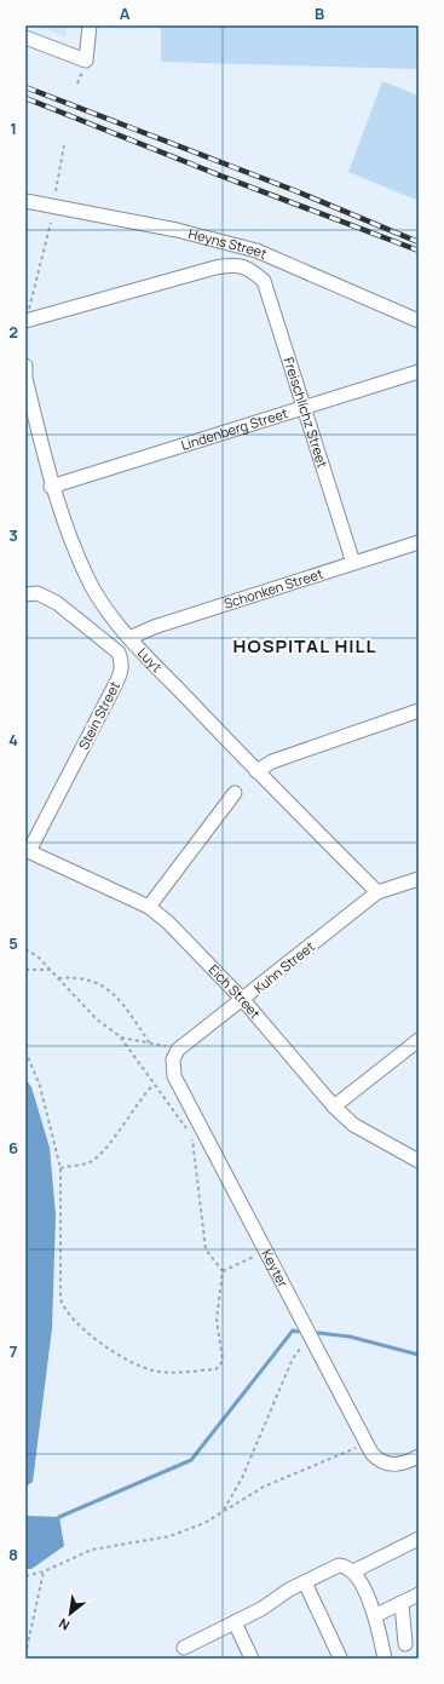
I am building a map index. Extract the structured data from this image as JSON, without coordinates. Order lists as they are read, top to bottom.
{
  "streets": {
    "street": [
      "Heyns Street",
      "Freischlichz Street",
      "Lindenberg Street",
      "Schonken Street",
      "Luyt",
      "Stein Street",
      "Kuhn Street",
      "Eich Street",
      "Keyter"
    ]
  },
  "crossings": [
    ["Freischlichz Street", "Lindenberg Street"],
    ["Freischlichz Street", "Schonken Street"],
    ["Lindenberg Street", "Luyt"],
    ["Schonken Street", "Luyt"],
    ["Luyt", "Kuhn Street"],
    ["Stein Street", "Eich Street"],
    ["Kuhn Street", "Eich Street"],
    ["Kuhn Street", "Keyter"]
  ],
  "districts": ["HOSPITAL HILL"],
  "north": "bottom left",
  "grid": {
    "columns": ["A", "B"],
    "rows": [
      "1",
      "2",
      "3",
      "4",
      "5",
      "6",
      "7",
      "8"
    ]
  }
}
